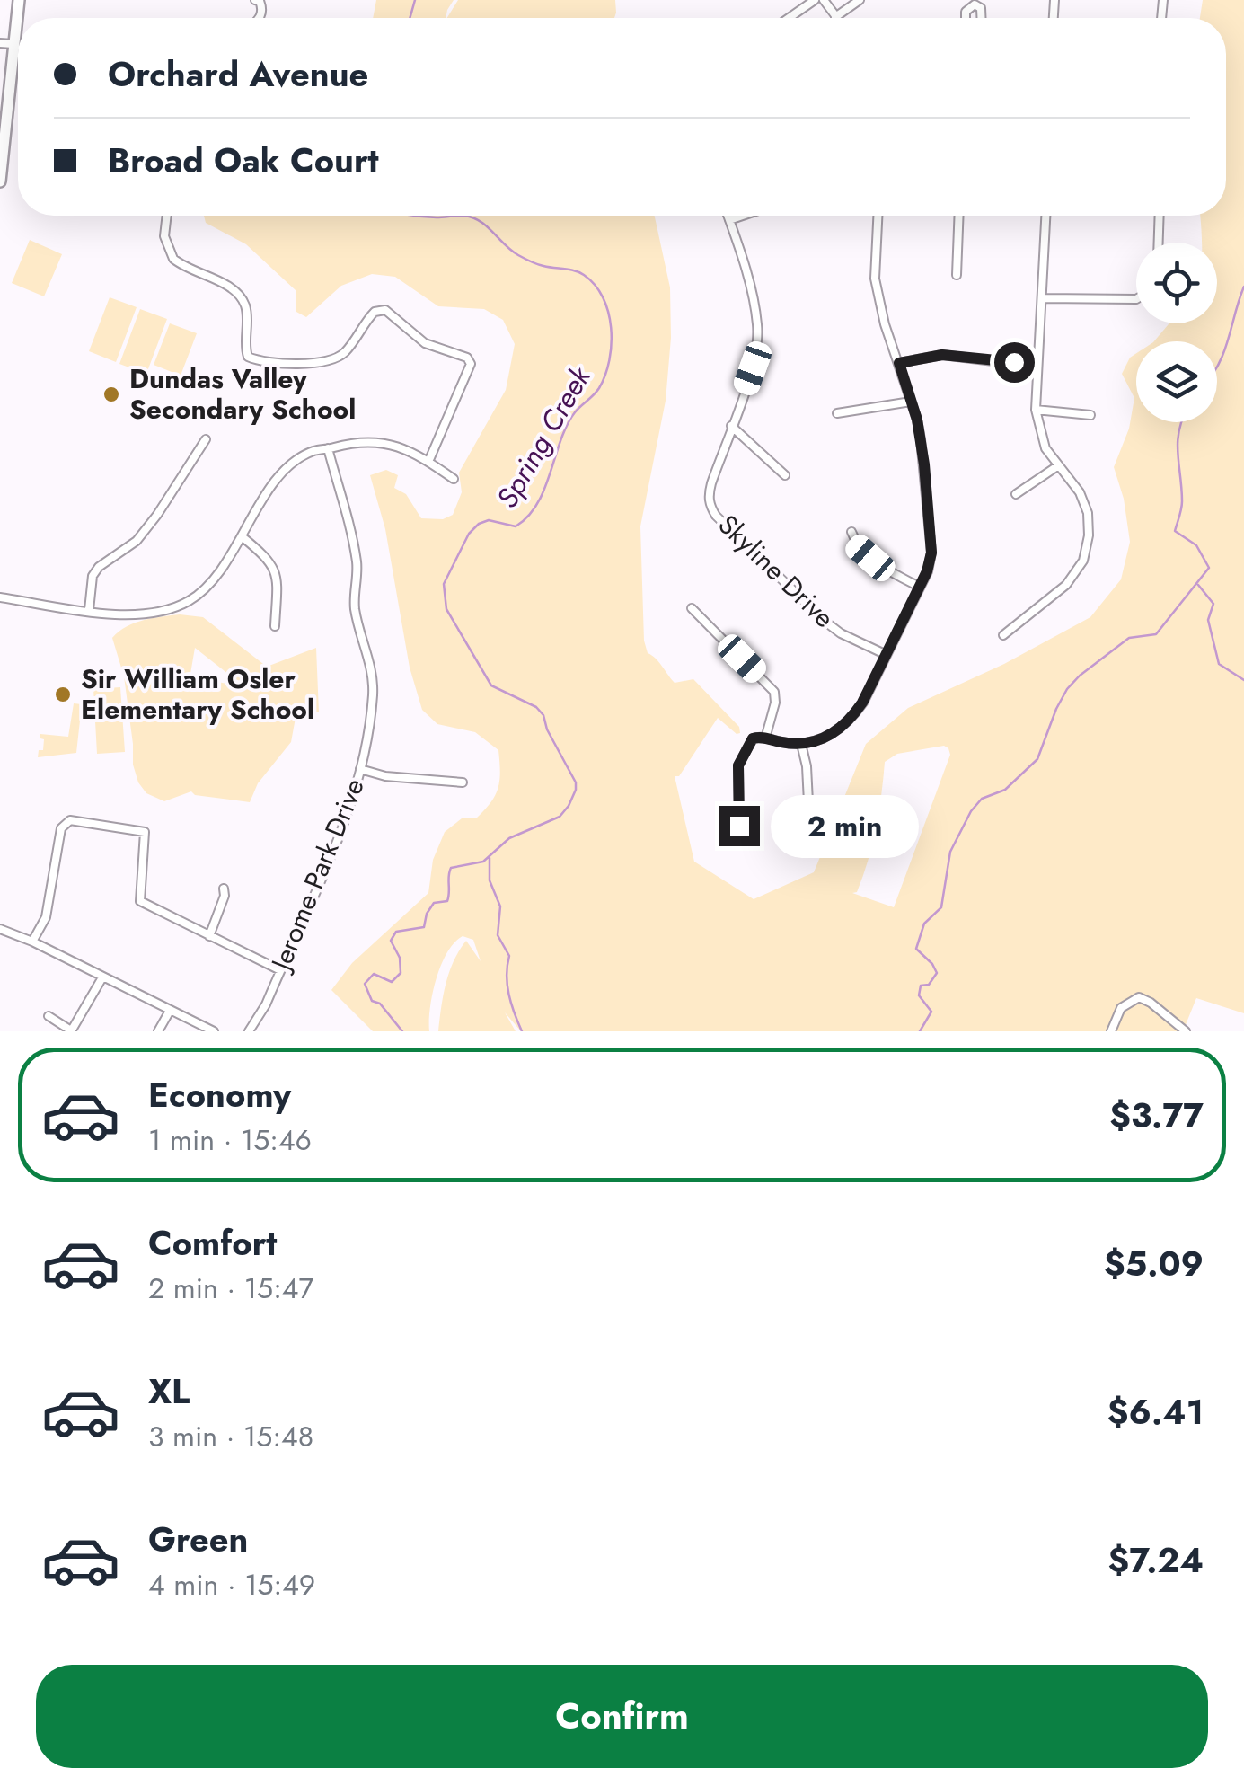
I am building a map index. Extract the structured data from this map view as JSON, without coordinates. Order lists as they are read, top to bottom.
{
  "streets": {
    "street": ["Skyline Drive", "Jerome Park Drive"]
  },
  "water": ["Spring Creek"],
  "places": ["Dundas Valley Secondary School", "Sir William Osler Elementary School"],
  "page": {
    "banner": ["Orchard Avenue", "Broad Oak Court"],
    "bubble": "2 min",
    "list": [
      {
        "name": "Economy",
        "note": "1 min · 15:46",
        "value": "$3.77"
      },
      {
        "name": "Comfort",
        "note": "2 min · 15:47",
        "value": "$5.09"
      },
      {
        "name": "XL",
        "note": "3 min · 15:48",
        "value": "$6.41"
      },
      {
        "name": "Green",
        "note": "4 min · 15:49",
        "value": "$7.24"
      }
    ],
    "buttons": "Confirm"
  }
}
